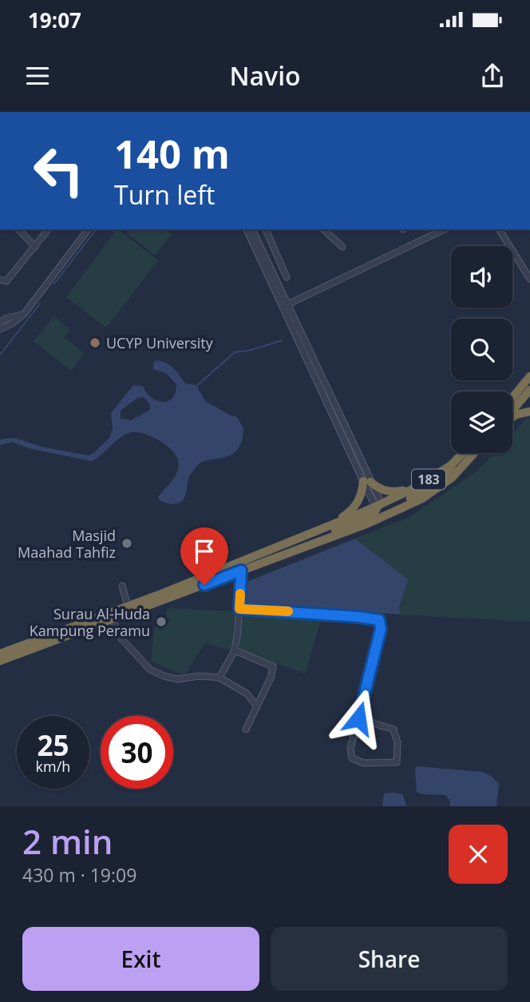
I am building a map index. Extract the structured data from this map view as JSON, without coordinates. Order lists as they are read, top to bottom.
{
  "streets": {
    "highway": ["183"]
  },
  "places": ["UCYP University", "Masjid Maahad Tahfiz", "Surau Al-Huda Kampung Peramu"],
  "page": {
    "status": "19:07",
    "header": "Navio",
    "turn": ["140 m", "Turn left"],
    "speed": "25 km/h",
    "limit": "30",
    "heading": ["2 min", "430 m · 19:09"],
    "buttons": ["Exit", "Share"]
  }
}
